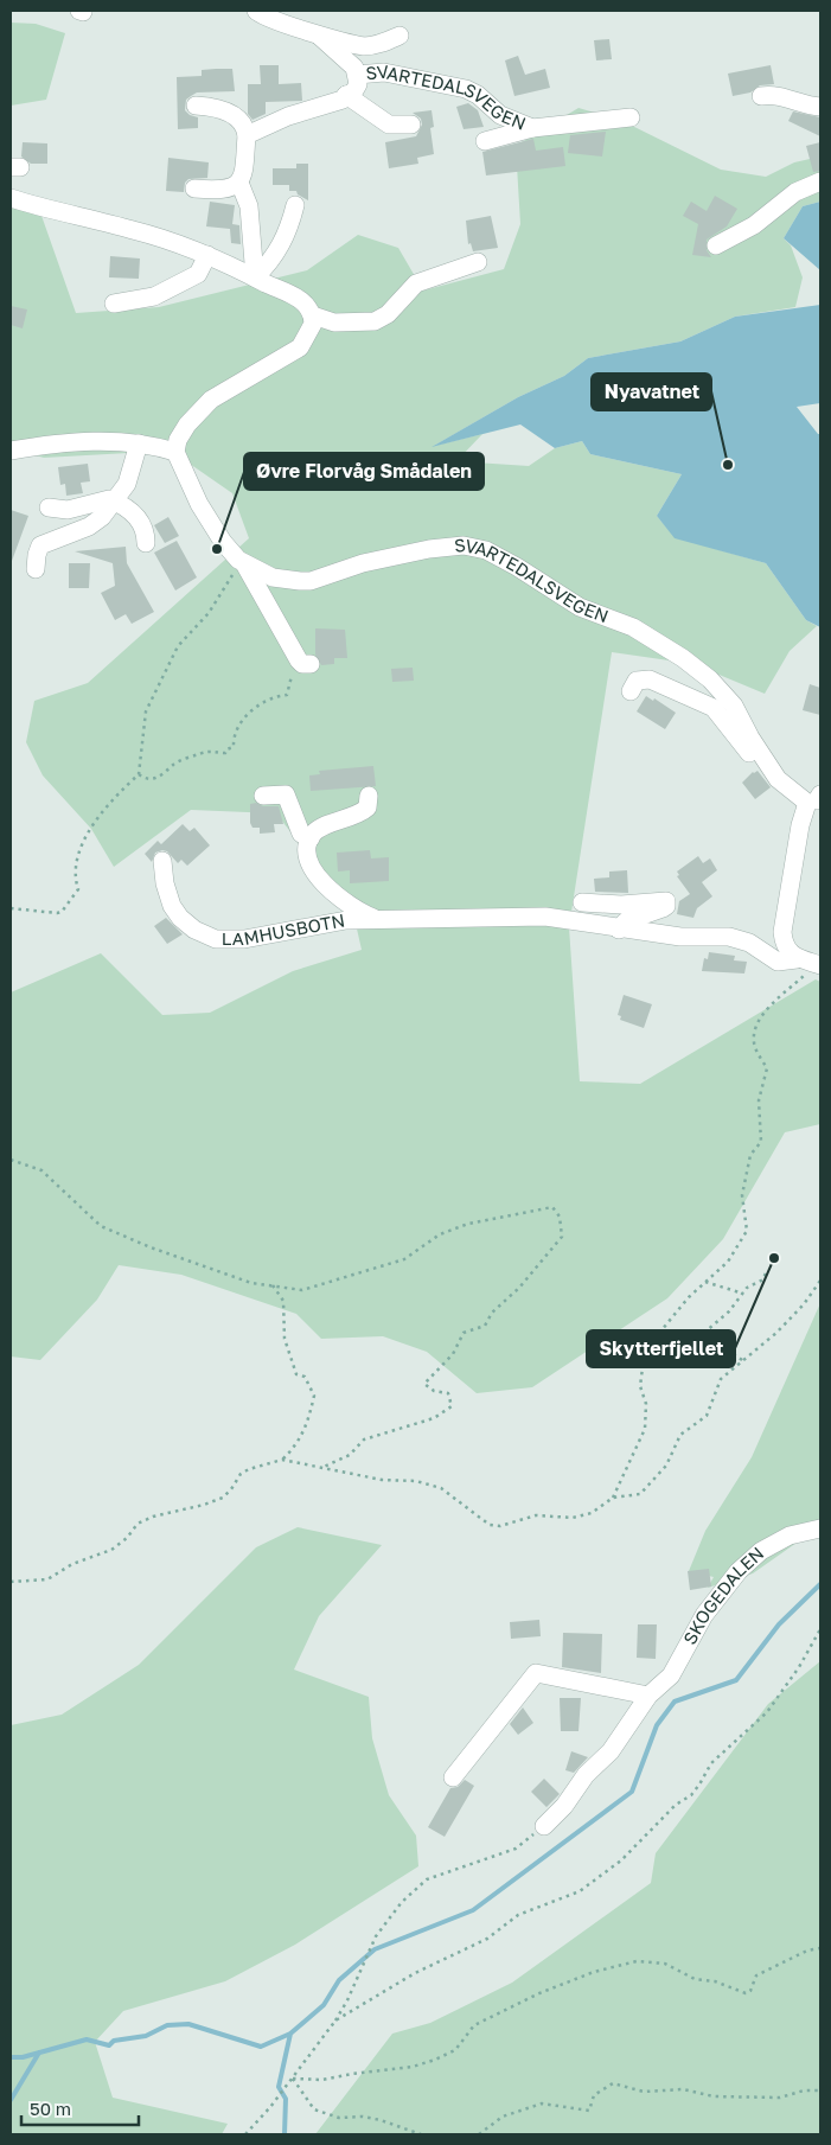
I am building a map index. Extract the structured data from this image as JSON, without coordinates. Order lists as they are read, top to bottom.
{
  "streets": {
    "street": ["SVARTEDALSVEGEN", "LAMHUSBOTN", "SKOGEDALEN"]
  },
  "places": ["Nyavatnet", "Øvre Florvåg Smådalen", "Skytterfjellet"],
  "scale_bar": "50 m"
}
